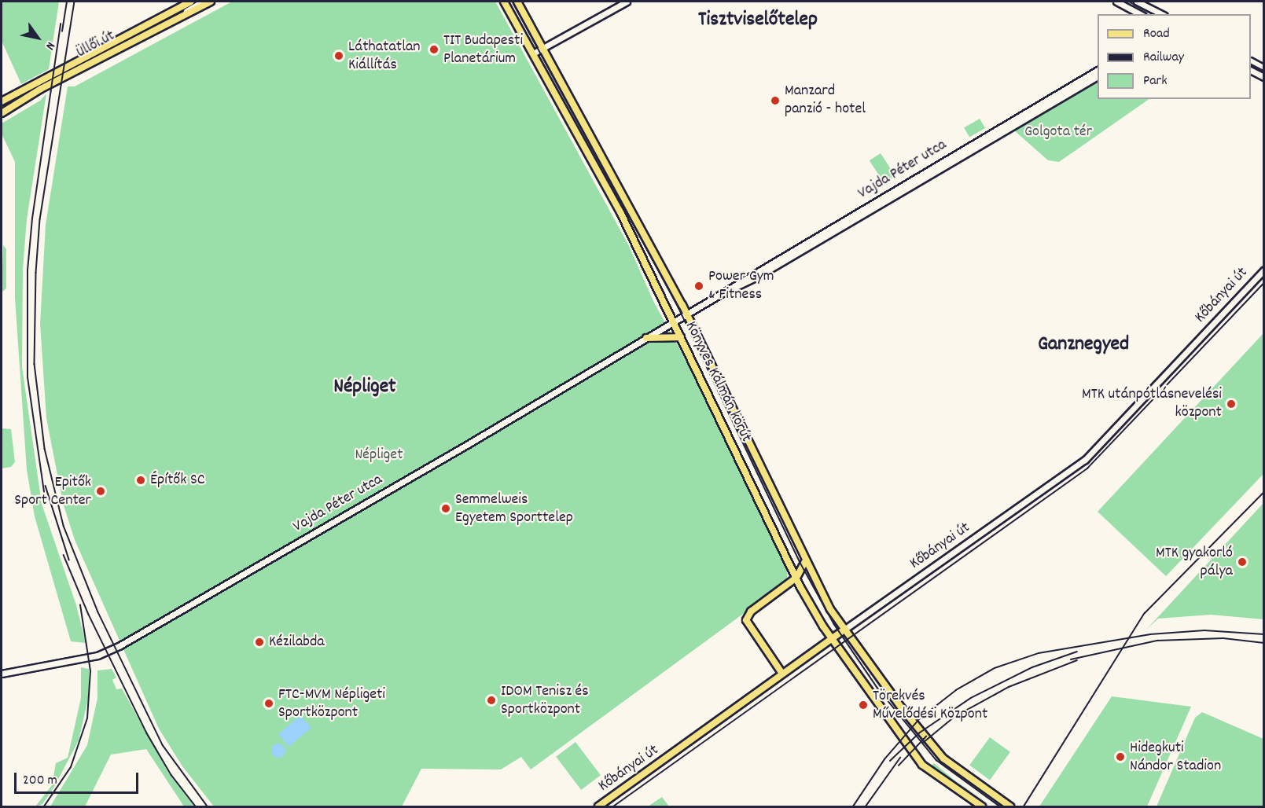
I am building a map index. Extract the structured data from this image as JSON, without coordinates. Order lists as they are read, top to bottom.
{
  "streets": {
    "main road": ["Üllői út", "Kőbányai út", "Könyves Kálmán körút"],
    "street": ["Vajda Péter utca"]
  },
  "crossings": [
    ["Vajda Péter utca", "Könyves Kálmán körút"],
    ["Kőbányai út", "Könyves Kálmán körút"]
  ],
  "districts": ["Tisztviselőtelep", "Ganznegyed", "Népliget"],
  "parks": ["Golgota tér", "Népliget"],
  "places": [
    "TIT Budapesti Planetárium",
    "Láthatatlan Kiállítás",
    "Manzard panzió - hotel",
    "Power Gym & Fitness",
    "MTK utánpótlásnevelési központ",
    "Építők SC",
    "Epitők Sport Center",
    "Semmelweis Egyetem Sporttelep",
    "MTK gyakorló pálya",
    "Kézilabda",
    "IDOM Tenisz és Sportközpont",
    "FTC-MVM Népligeti Sportközpont",
    "Törekvés Művelődési Központ",
    "Hidegkuti Nándor Stadion"
  ],
  "legend": ["Road", "Railway", "Park"],
  "scale_bar": "200 m",
  "north": "bottom right"
}
